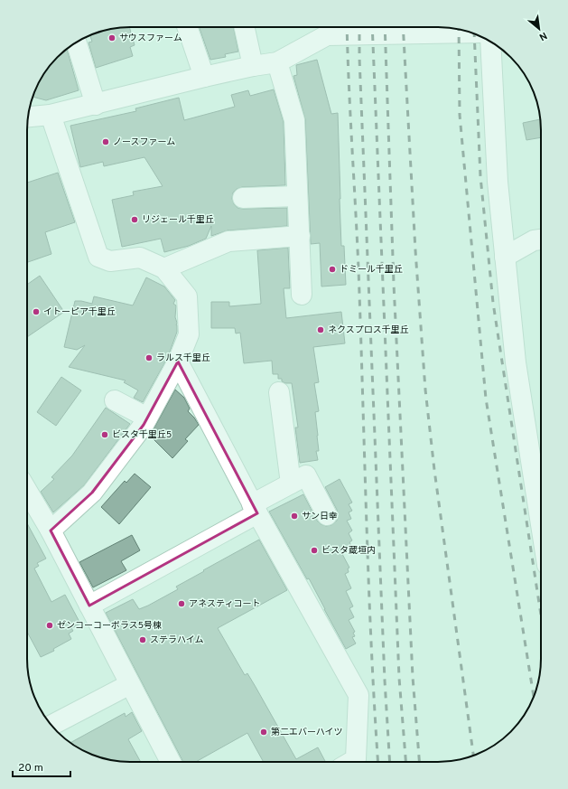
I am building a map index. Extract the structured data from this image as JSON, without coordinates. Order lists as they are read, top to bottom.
{
  "places": [
    "サウスファーム",
    "ノースファーム",
    "リジェール千里丘",
    "ドミール千里丘",
    "イトーピア千里丘",
    "ネクスプロス千里丘",
    "ラルス千里丘",
    "ビスタ千里丘5",
    "サン日幸",
    "ビスタ蔵垣内",
    "アネスティコート",
    "ゼンコーコーポラス5号棟",
    "ステラハイム",
    "第二エバーハイツ"
  ],
  "scale_bar": "20 m",
  "north": "bottom right"
}
